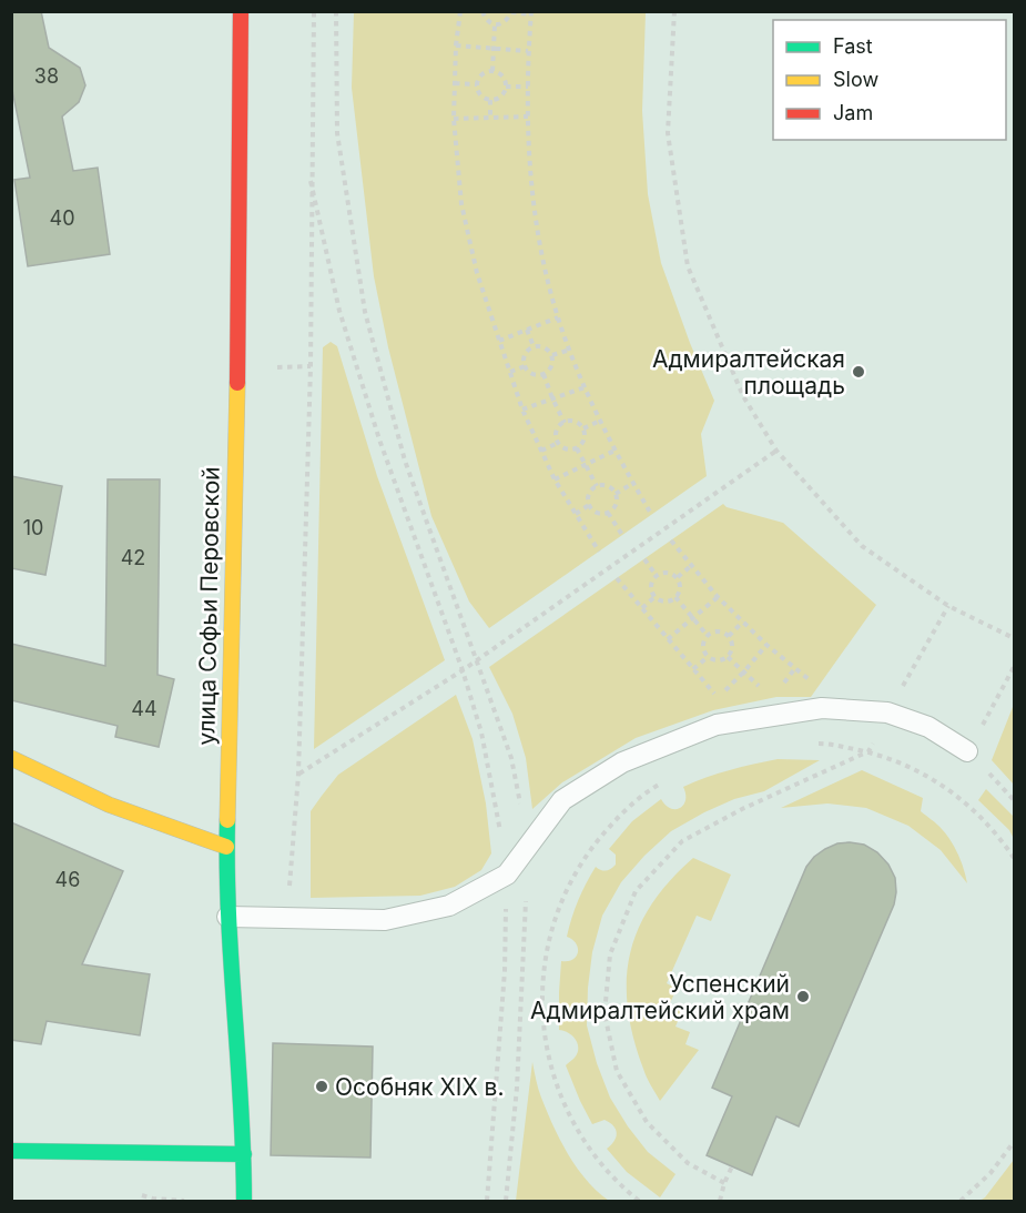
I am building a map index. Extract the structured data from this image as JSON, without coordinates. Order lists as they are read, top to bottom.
{
  "streets": {
    "main road": ["улица Софьи Перовской"]
  },
  "places": ["Адмиралтейская площадь", "Успенский Адмиралтейский храм", "Особняк XIX в."],
  "house_numbers": [
    "38",
    "40",
    "10",
    "42",
    "44",
    "46"
  ],
  "legend": ["Fast", "Slow", "Jam"]
}
